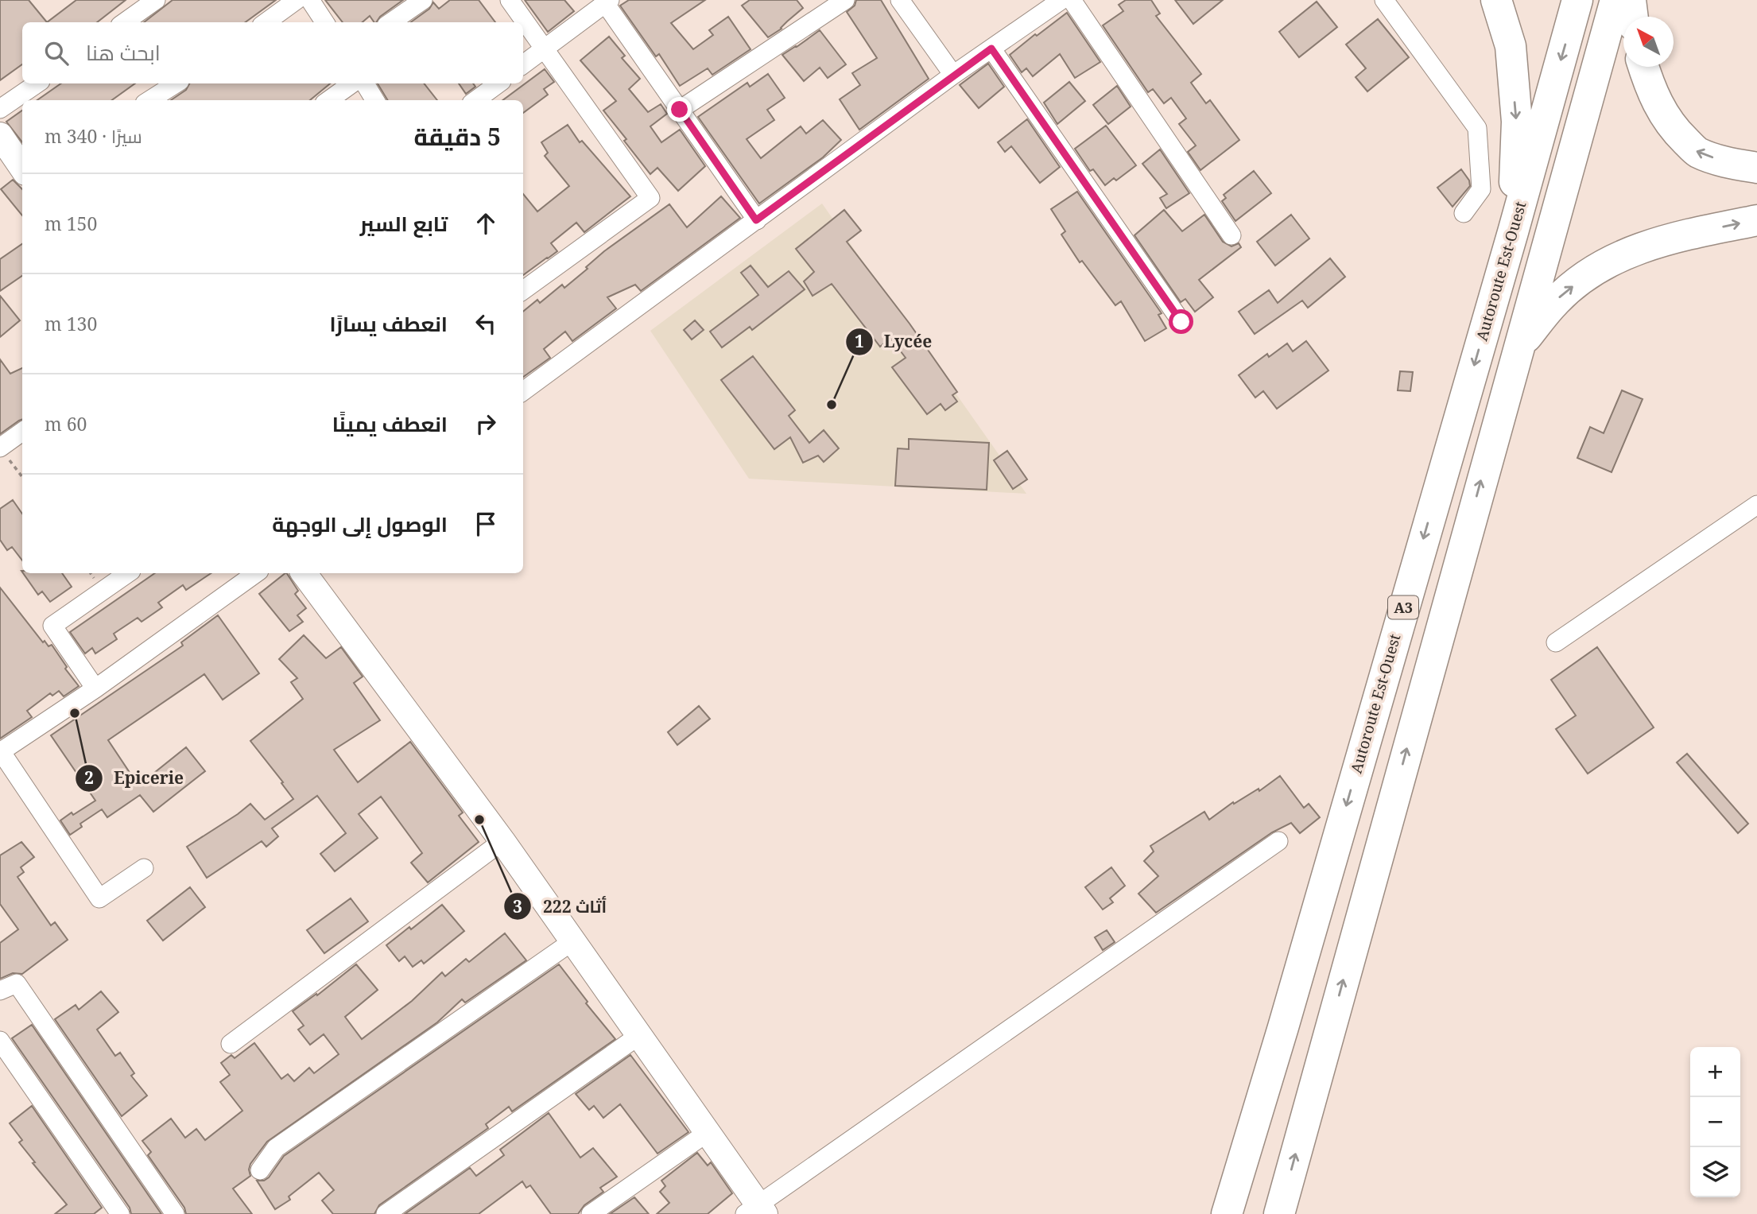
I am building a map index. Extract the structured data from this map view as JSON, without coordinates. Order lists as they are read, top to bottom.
{
  "streets": {
    "highway": ["Autoroute Est-Ouest", "A3"]
  },
  "places": ["Lycée", "Epicerie", "أثاث 222"],
  "north": "top left",
  "page": {
    "search": "ابحث هنا",
    "heading": ["5 دقيقة", "سيرًا · 340 m"],
    "list": [
      ["تابع السير", "150 m"],
      ["انعطف يسارًا", "130 m"],
      ["انعطف يمينًا", "60 m"],
      "الوصول إلى الوجهة"
    ],
    "map_buttons": ["+", "−"]
  }
}
